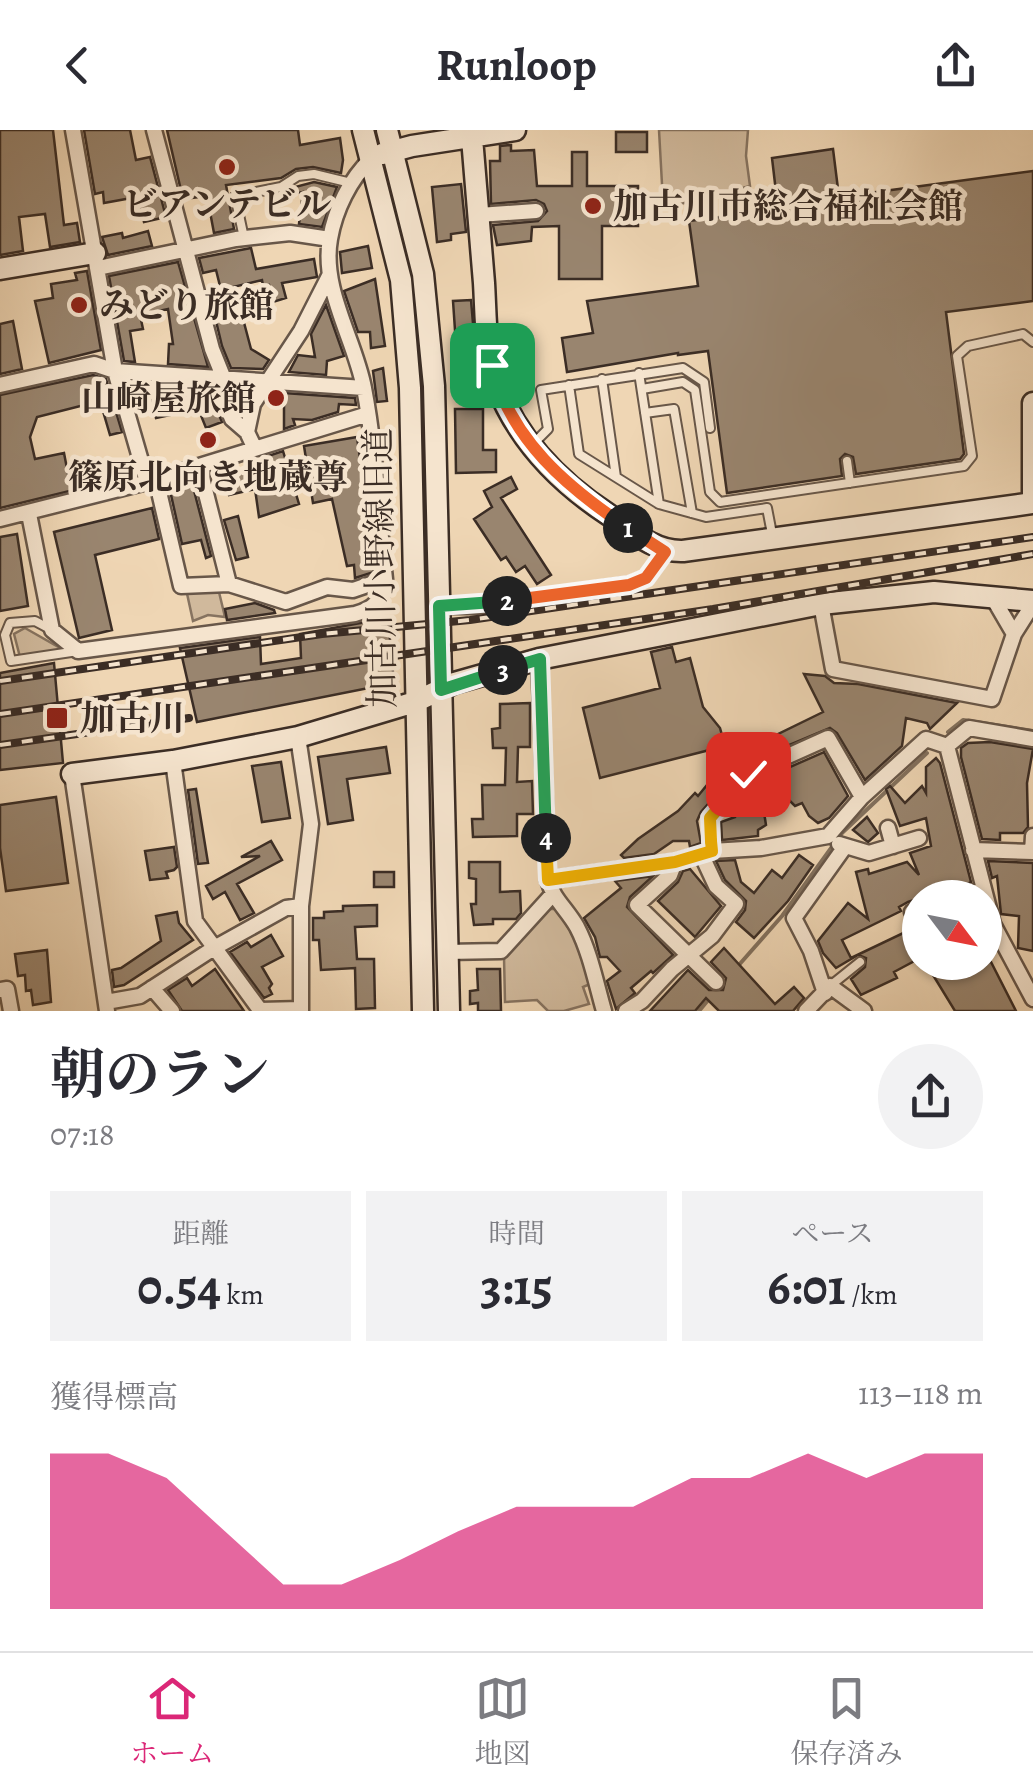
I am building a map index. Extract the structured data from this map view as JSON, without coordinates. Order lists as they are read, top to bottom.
{
  "streets": {
    "street": ["加古川小野線旧道"]
  },
  "places": {
    "other": [
      "ビアンテビル",
      "加古川市総合福祉会館",
      "みどり旅館",
      "山崎屋旅館",
      "篠原北向き地蔵尊"
    ],
    "transit": ["加古川"]
  },
  "north": "bottom right",
  "page": {
    "header": "Runloop",
    "pins": [
      "1",
      "2",
      "3",
      "4"
    ],
    "heading": ["朝のラン", "07:18"],
    "stats": [
      ["距離", "0.54 km"],
      ["時間", "3:15"],
      ["ペース", "6:01 /km"]
    ],
    "chart": ["獲得標高", "113–118 m"],
    "tabs": ["ホーム", "地図", "保存済み"]
  }
}
